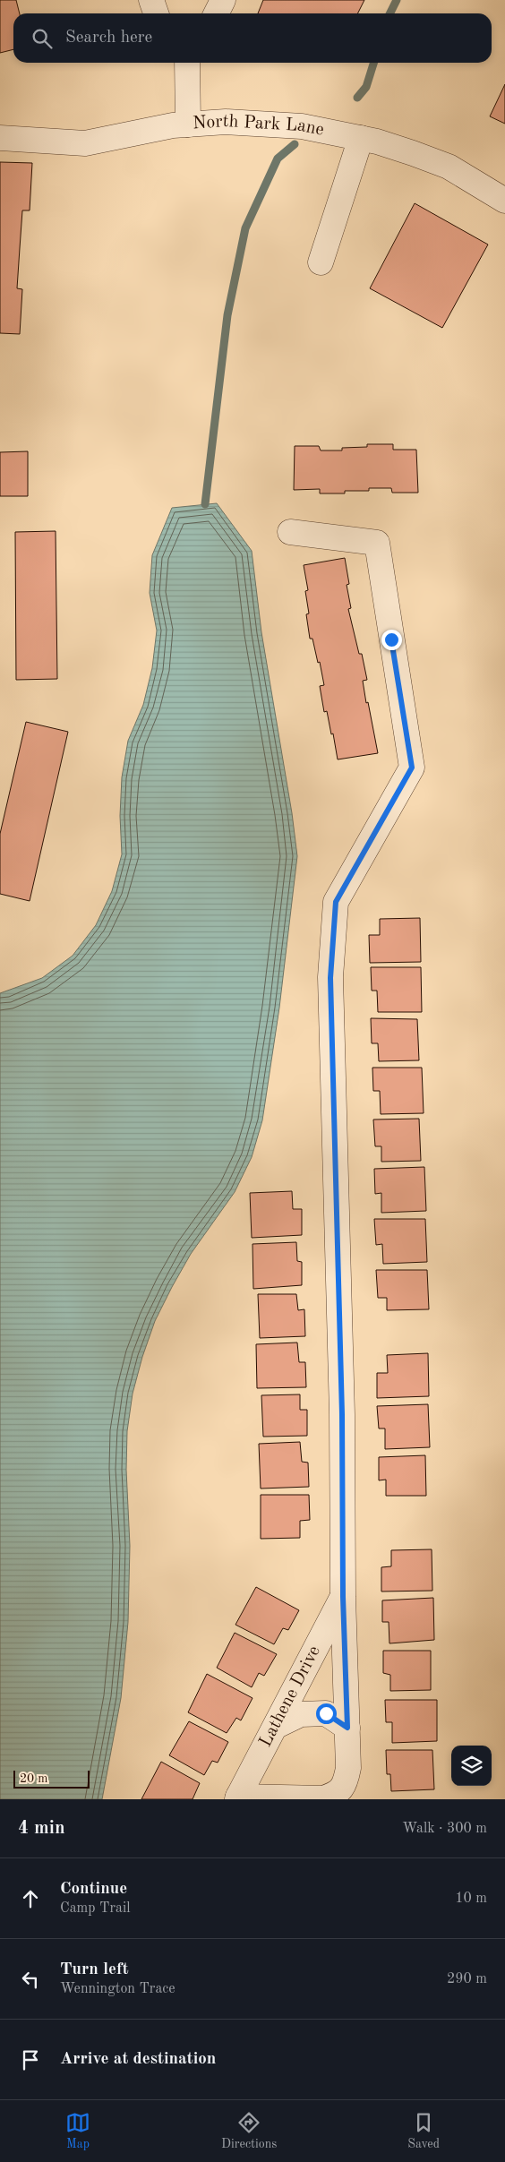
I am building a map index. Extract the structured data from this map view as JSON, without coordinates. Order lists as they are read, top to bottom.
{
  "streets": {
    "street": ["North Park Lane", "Lathene Drive"]
  },
  "scale_bar": "20 m",
  "page": {
    "search": "Search here",
    "scale": "20 m",
    "heading": ["4 min", "Walk · 300 m"],
    "list": [
      ["Continue", "Camp Trail", "10 m"],
      ["Turn left", "Wennington Trace", "290 m"],
      "Arrive at destination"
    ],
    "nav": ["Map", "Directions", "Saved"]
  }
}
